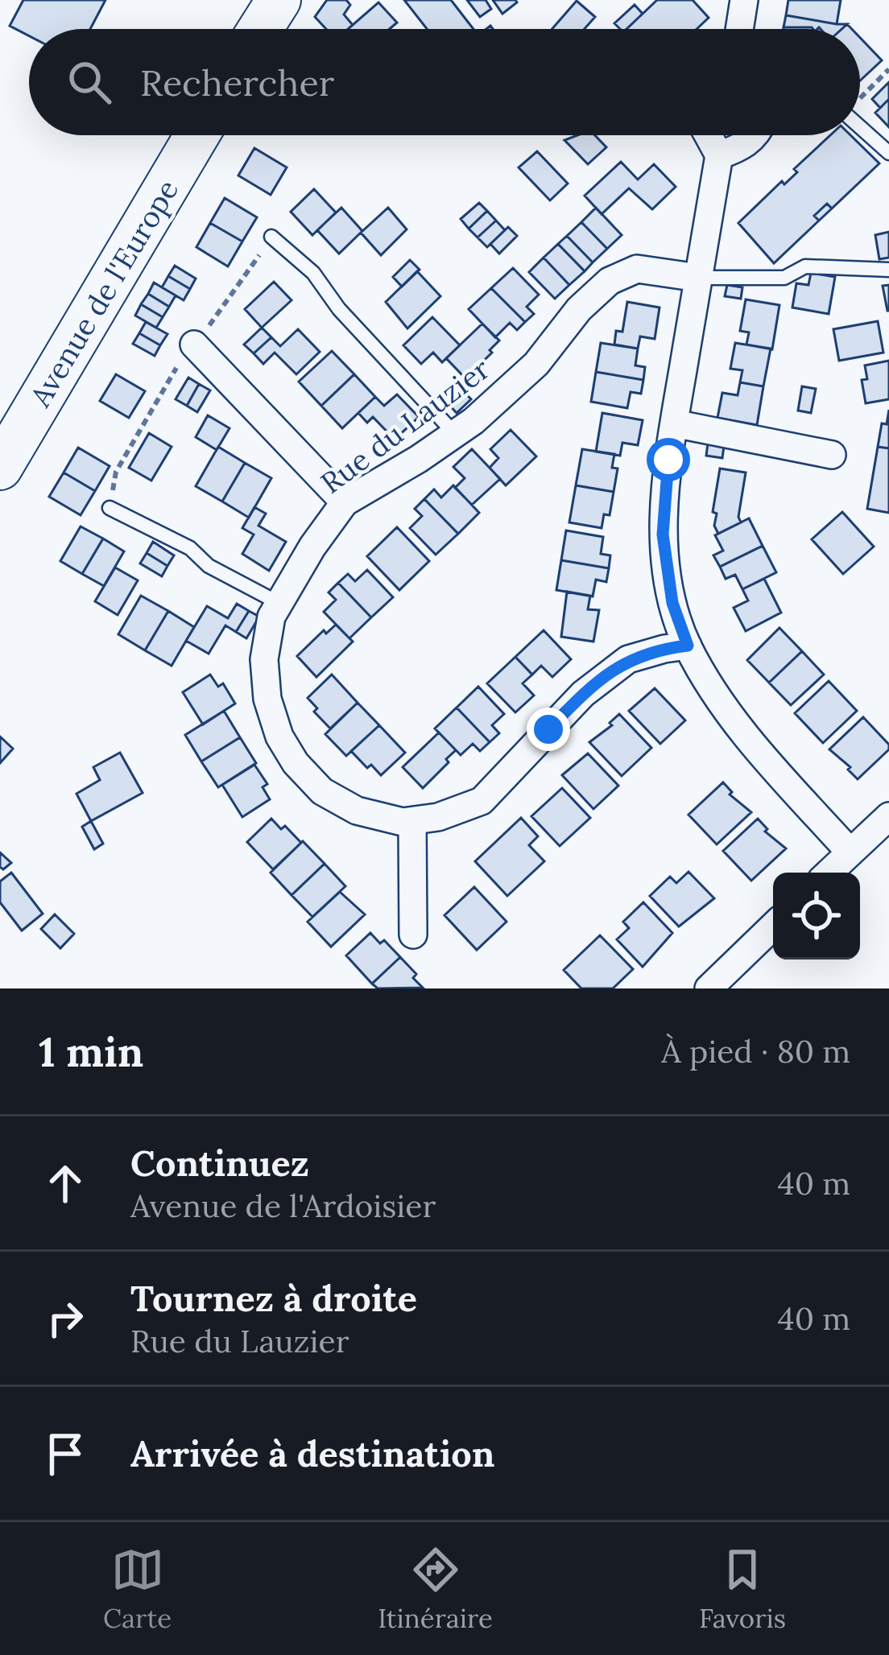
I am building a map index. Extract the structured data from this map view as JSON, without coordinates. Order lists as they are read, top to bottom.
{
  "streets": {
    "main road": ["Avenue de l'Europe"],
    "street": ["Rue du Lauzier"]
  },
  "page": {
    "search": "Rechercher",
    "heading": ["1 min", "À pied · 80 m"],
    "list": [
      ["Continuez", "Avenue de l'Ardoisier", "40 m"],
      ["Tournez à droite", "Rue du Lauzier", "40 m"],
      "Arrivée à destination"
    ],
    "nav": ["Carte", "Itinéraire", "Favoris"]
  }
}
